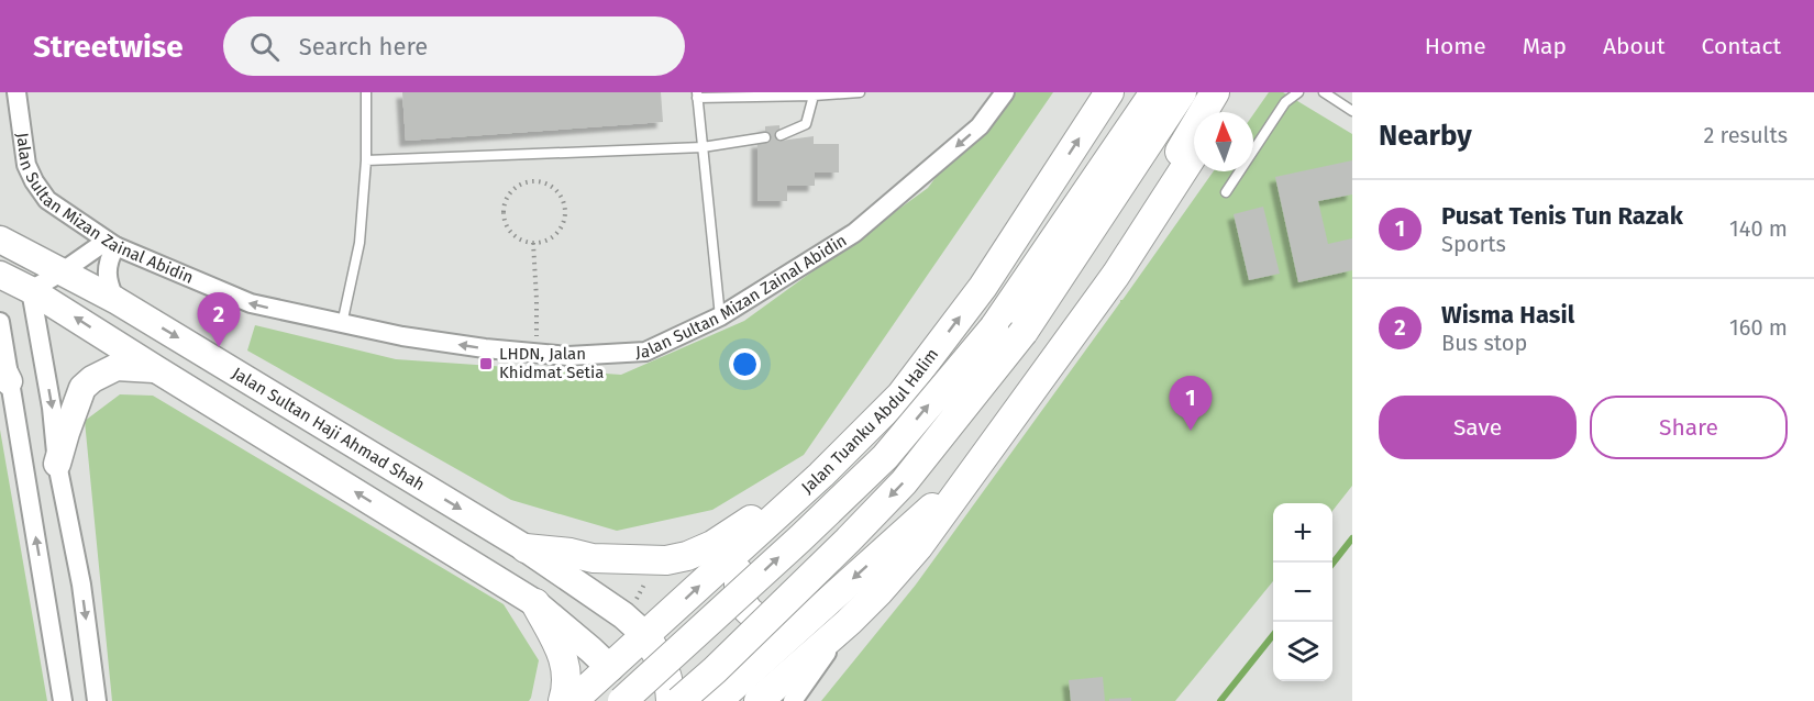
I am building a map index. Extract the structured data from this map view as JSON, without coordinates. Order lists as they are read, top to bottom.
{
  "streets": {
    "main road": ["Jalan Tuanku Abdul Halim"],
    "street": ["Jalan Sultan Mizan Zainal Abidin", "Jalan Sultan Haji Ahmad Shah"]
  },
  "crossings": [
    ["Jalan Tuanku Abdul Halim", "Jalan Sultan Haji Ahmad Shah"]
  ],
  "one_way": ["Jalan Sultan Mizan Zainal Abidin"],
  "places": {
    "transit": ["LHDN, Jalan Khidmat Setia"]
  },
  "north": "top",
  "page": {
    "header": "Streetwise",
    "search": "Search here",
    "nav": [
      "Home",
      "Map",
      "About",
      "Contact"
    ],
    "heading": ["Nearby", "2 results"],
    "list": [
      {
        "mark": "1",
        "name": "Pusat Tenis Tun Razak",
        "note": "Sports",
        "value": "140 m"
      },
      {
        "mark": "2",
        "name": "Wisma Hasil",
        "note": "Bus stop",
        "value": "160 m"
      }
    ],
    "pins": ["2", "1"],
    "buttons": ["Save", "Share"],
    "map_buttons": ["+", "−"]
  }
}
